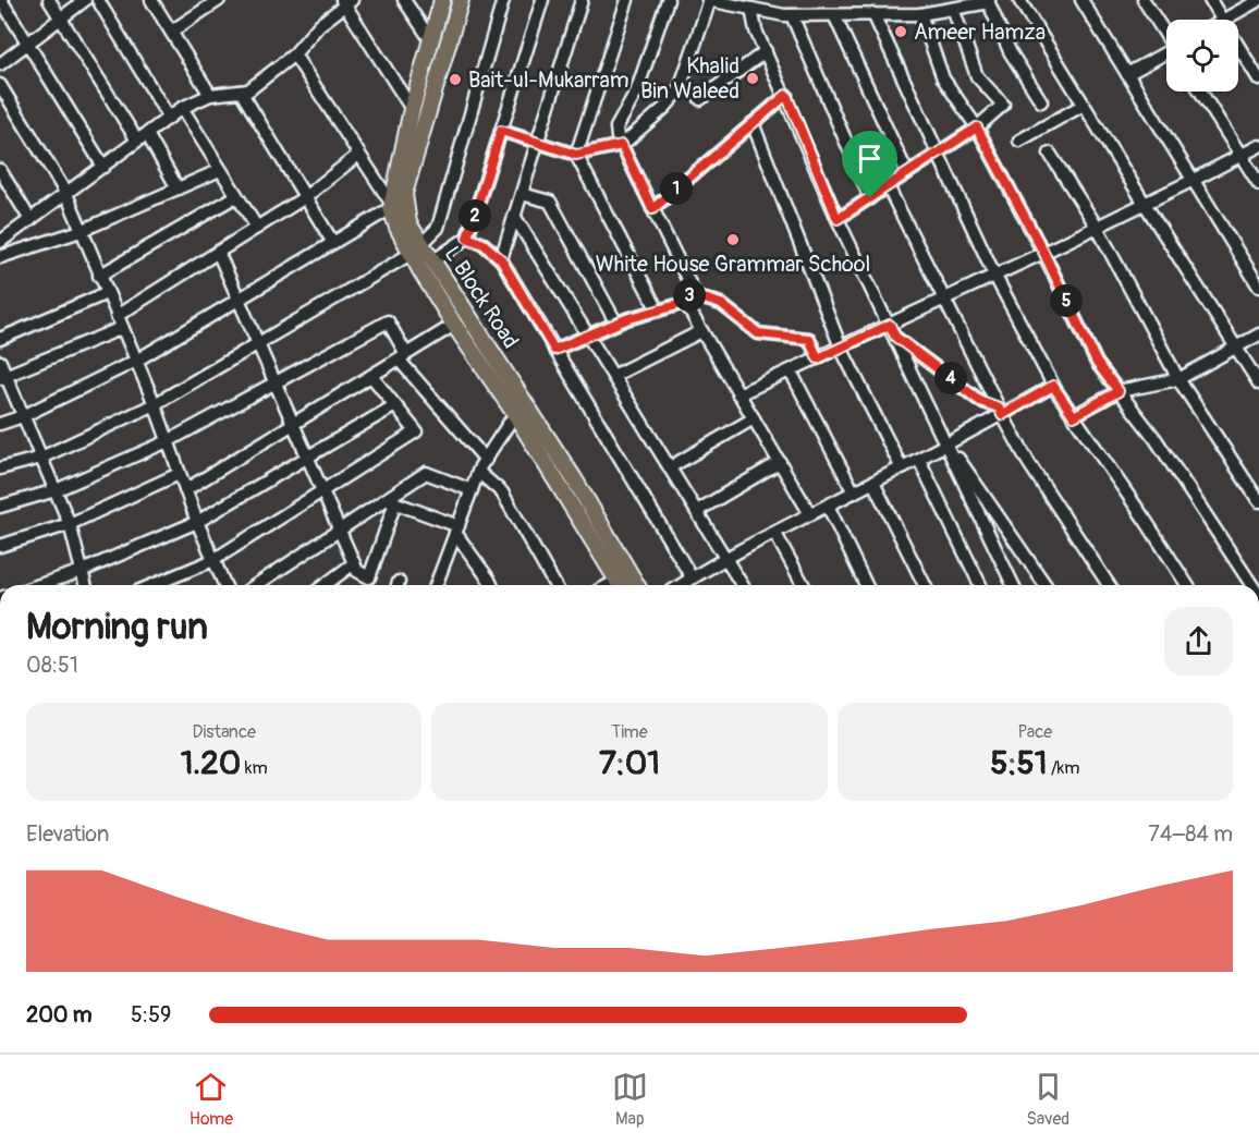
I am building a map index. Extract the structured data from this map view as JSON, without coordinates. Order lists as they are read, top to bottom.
{
  "streets": {
    "main road": ["L Block Road"]
  },
  "places": [
    "Ameer Hamza",
    "Khalid Bin Waleed",
    "Bait-ul-Mukarram",
    "White House Grammar School"
  ],
  "page": {
    "pins": [
      "1",
      "2",
      "3",
      "5",
      "4"
    ],
    "heading": ["Morning run", "08:51"],
    "stats": [
      ["Distance", "1.20 km"],
      ["Time", "7:01"],
      ["Pace", "5:51 /km"]
    ],
    "chart": ["Elevation", "74–84 m"],
    "list": [
      {
        "name": "200 m",
        "note": "5:59"
      }
    ],
    "tabs": ["Home", "Map", "Saved"]
  }
}
